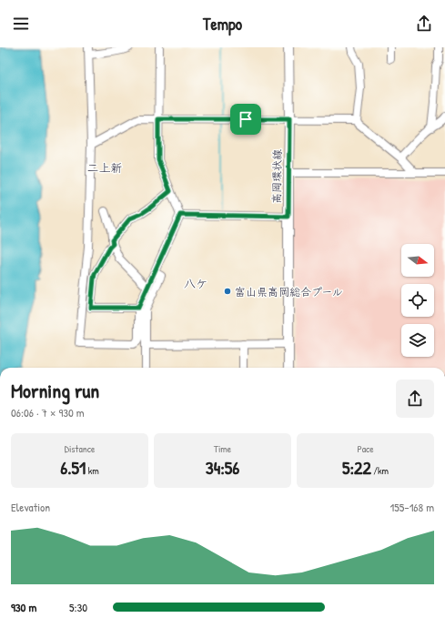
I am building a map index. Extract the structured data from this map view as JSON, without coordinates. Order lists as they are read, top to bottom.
{
  "streets": {
    "main road": ["高岡環状線"]
  },
  "districts": ["二上新", "八ケ"],
  "places": ["富山県高岡総合プール"],
  "north": "right",
  "page": {
    "header": "Tempo",
    "heading": ["Morning run", "06:06 · 7 × 930 m"],
    "stats": [
      ["Distance", "6.51 km"],
      ["Time", "34:56"],
      ["Pace", "5:22 /km"]
    ],
    "chart": ["Elevation", "155–168 m"],
    "list": [
      {
        "name": "930 m",
        "note": "5:30"
      }
    ]
  }
}
